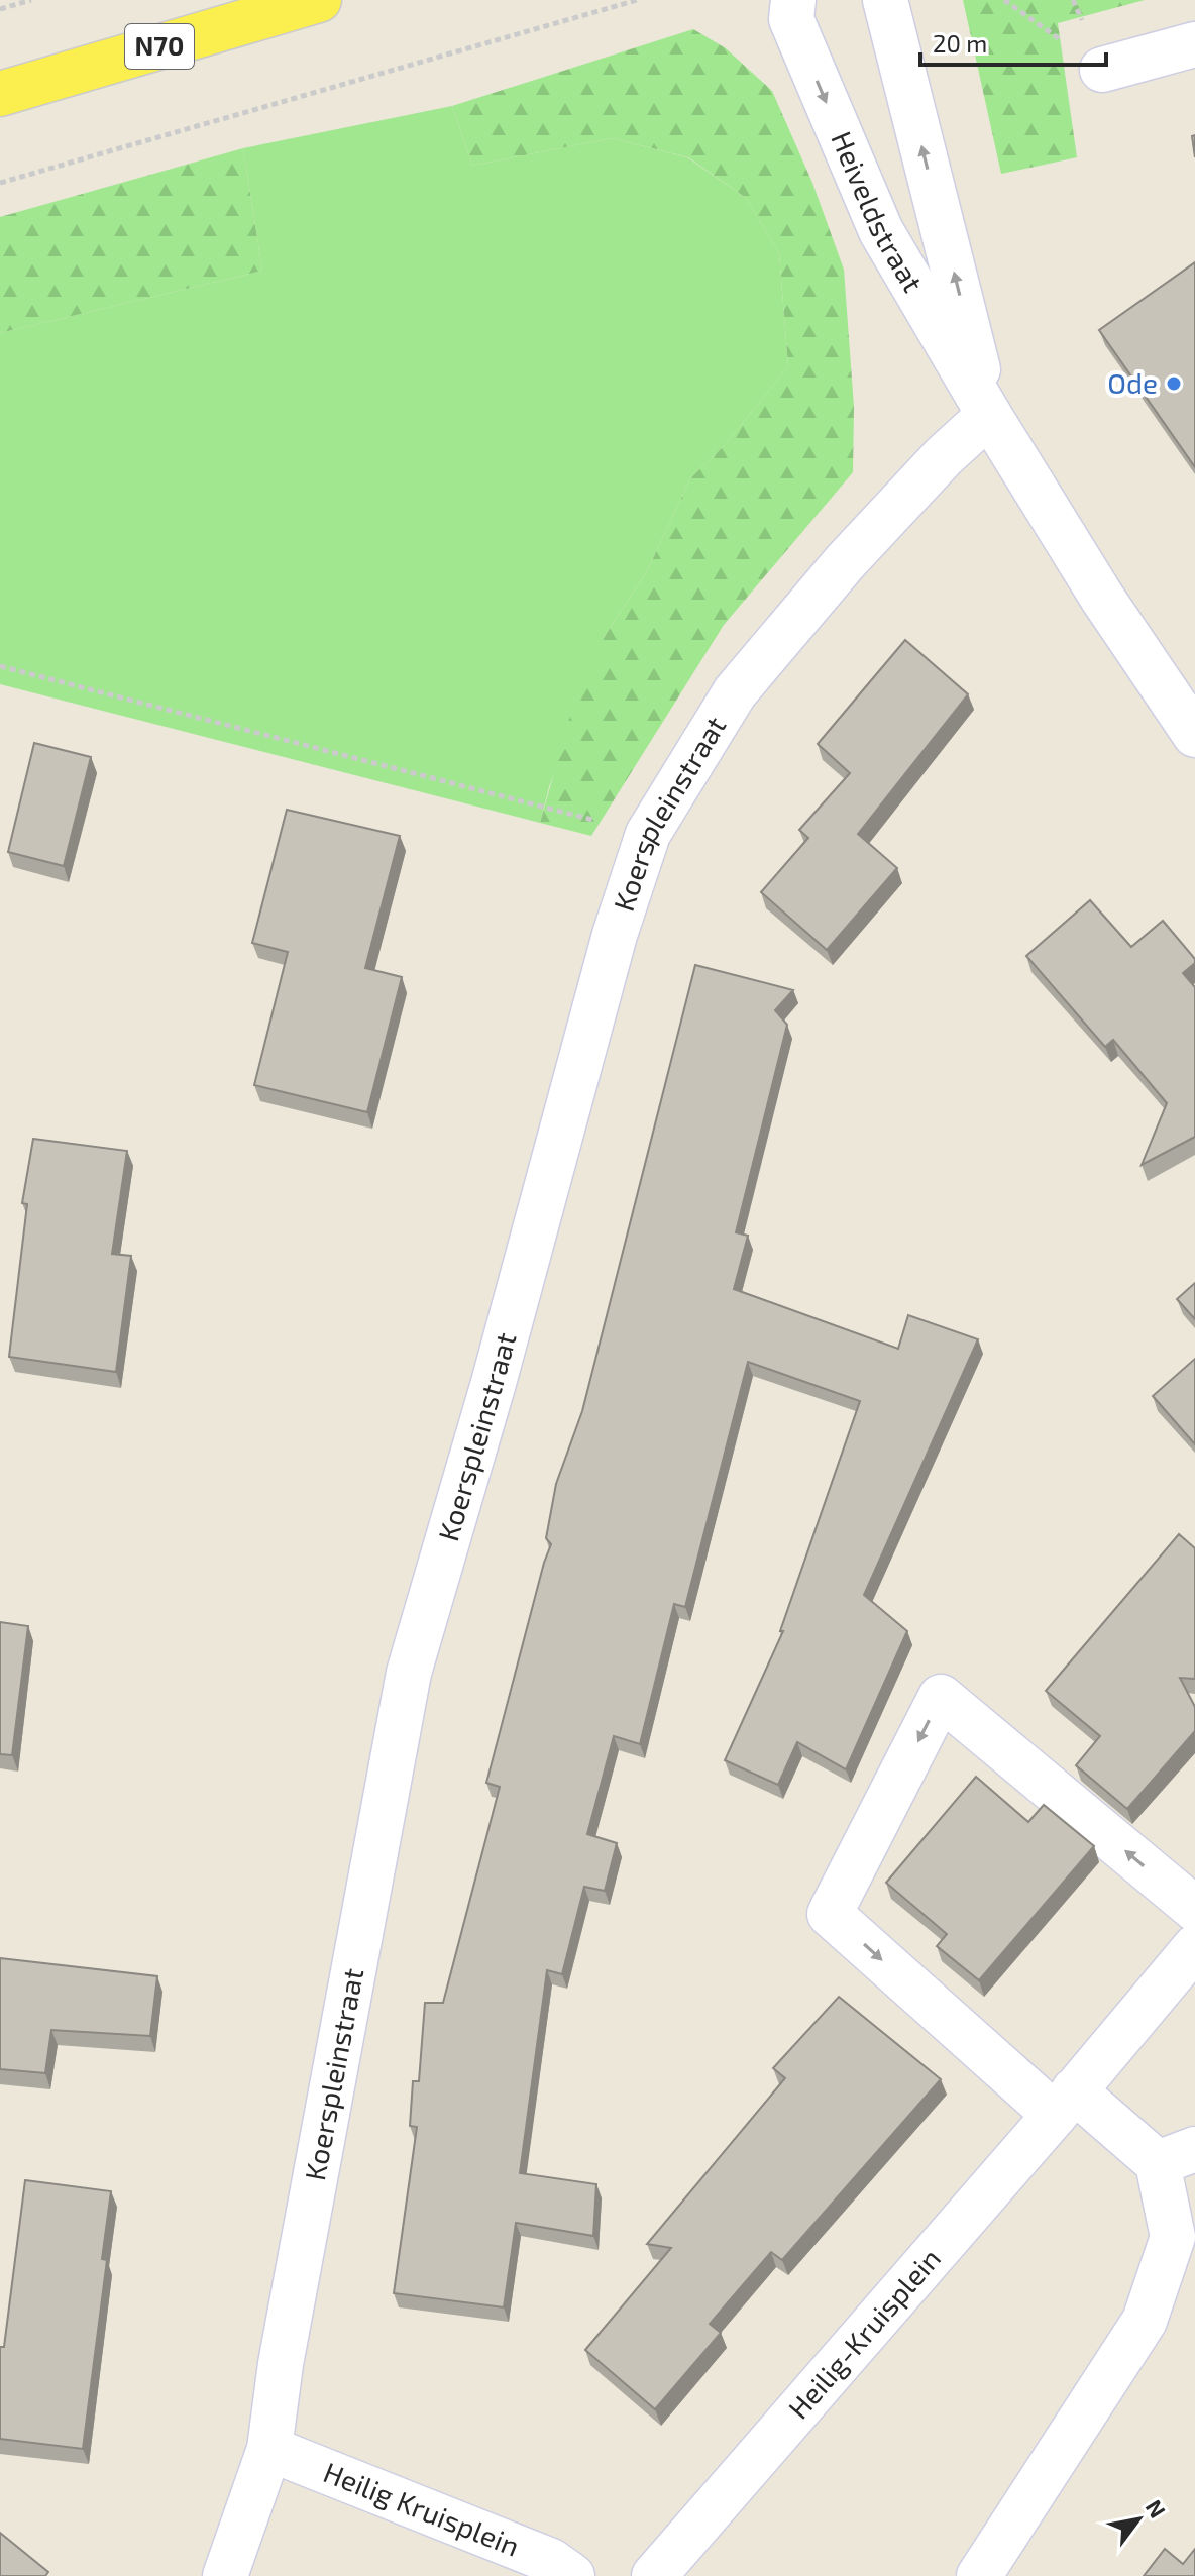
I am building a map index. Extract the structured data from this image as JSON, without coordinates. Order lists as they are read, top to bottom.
{
  "streets": {
    "main road": ["N70"],
    "street": [
      "Heiveldstraat",
      "Koerspleinstraat",
      "Heilig-Kruisplein",
      "Heilig Kruisplein"
    ]
  },
  "crossings": [
    ["Heiveldstraat", "Koerspleinstraat"],
    ["Koerspleinstraat", "Heilig Kruisplein"]
  ],
  "places": ["Ode"],
  "scale_bar": "20 m",
  "north": "top right"
}
